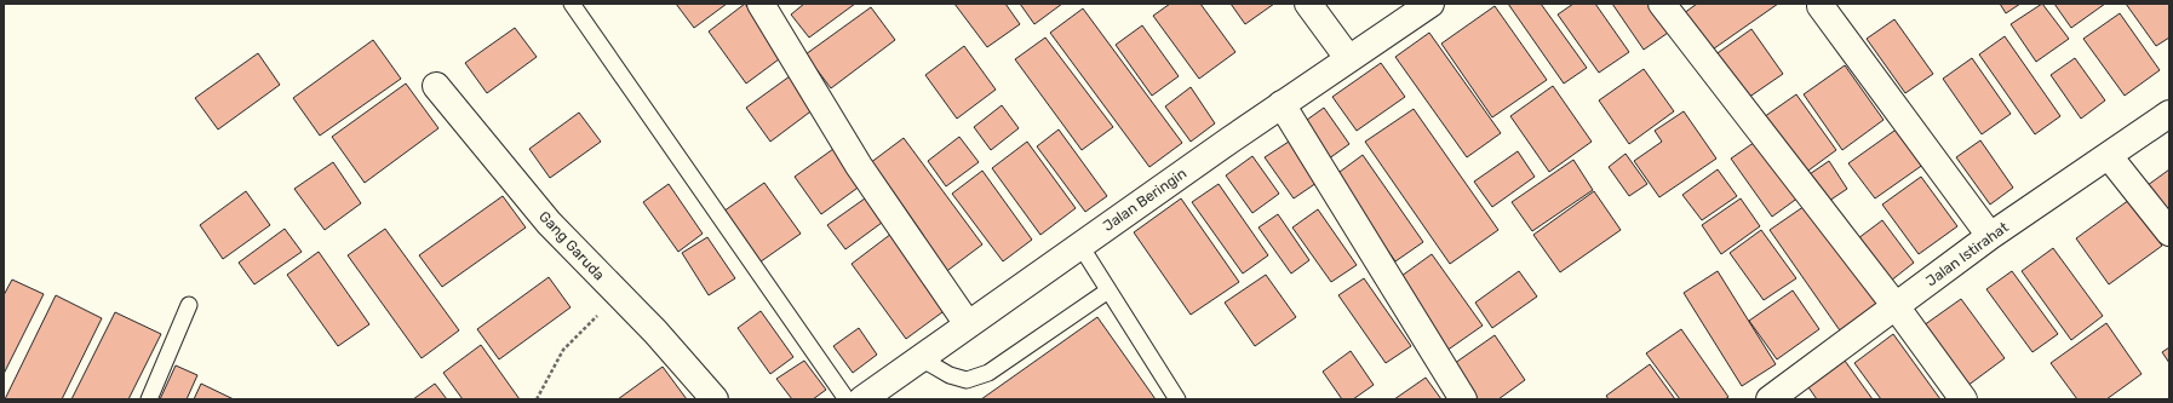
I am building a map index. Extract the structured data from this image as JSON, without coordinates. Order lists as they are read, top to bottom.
{
  "streets": {
    "street": ["Jalan Beringin", "Gang Garuda", "Jalan Istirahat"]
  }
}
